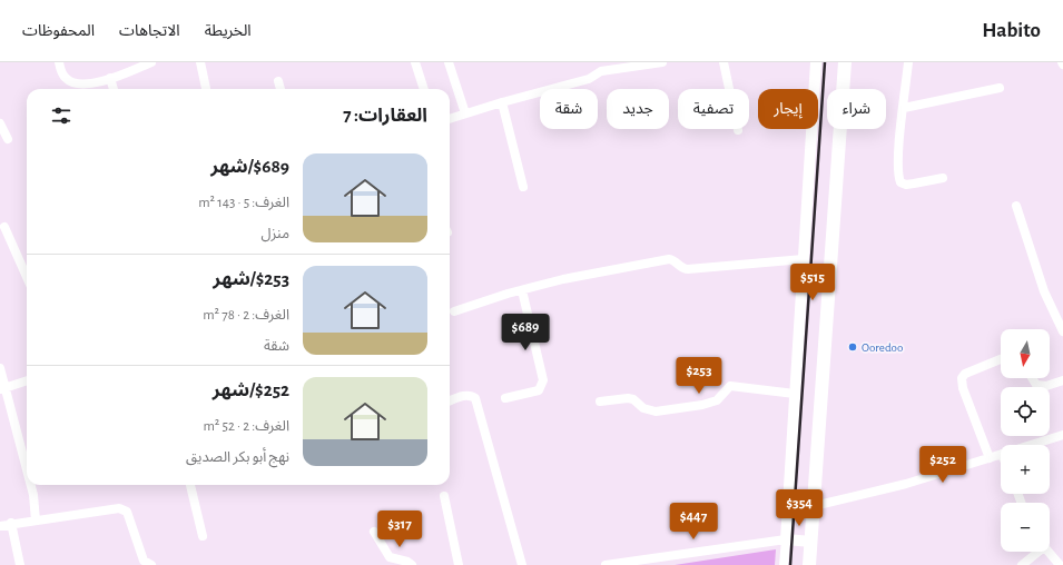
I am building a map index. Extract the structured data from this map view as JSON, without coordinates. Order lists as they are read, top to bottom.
{
  "places": ["Ooredoo"],
  "north": "bottom",
  "page": {
    "header": "Habito",
    "nav": ["الخريطة", "الاتجاهات", "المحفوظات"],
    "chip": [
      "شراء",
      "إيجار",
      "تصفية",
      "جديد",
      "شقة"
    ],
    "heading": "العقارات: 7",
    "list": [
      {
        "name": "$689/شهر",
        "note": "الغرف: 5 · 143 m² · منزل"
      },
      {
        "name": "$253/شهر",
        "note": "الغرف: 2 · 78 m² · شقة"
      },
      {
        "name": "$252/شهر",
        "note": "الغرف: 2 · 52 m² · نهج أبو بكر الصديق"
      }
    ],
    "price": [
      "$515",
      "$689",
      "$253",
      "$252",
      "$354",
      "$447",
      "$317"
    ],
    "map_buttons": ["+", "−"]
  }
}
